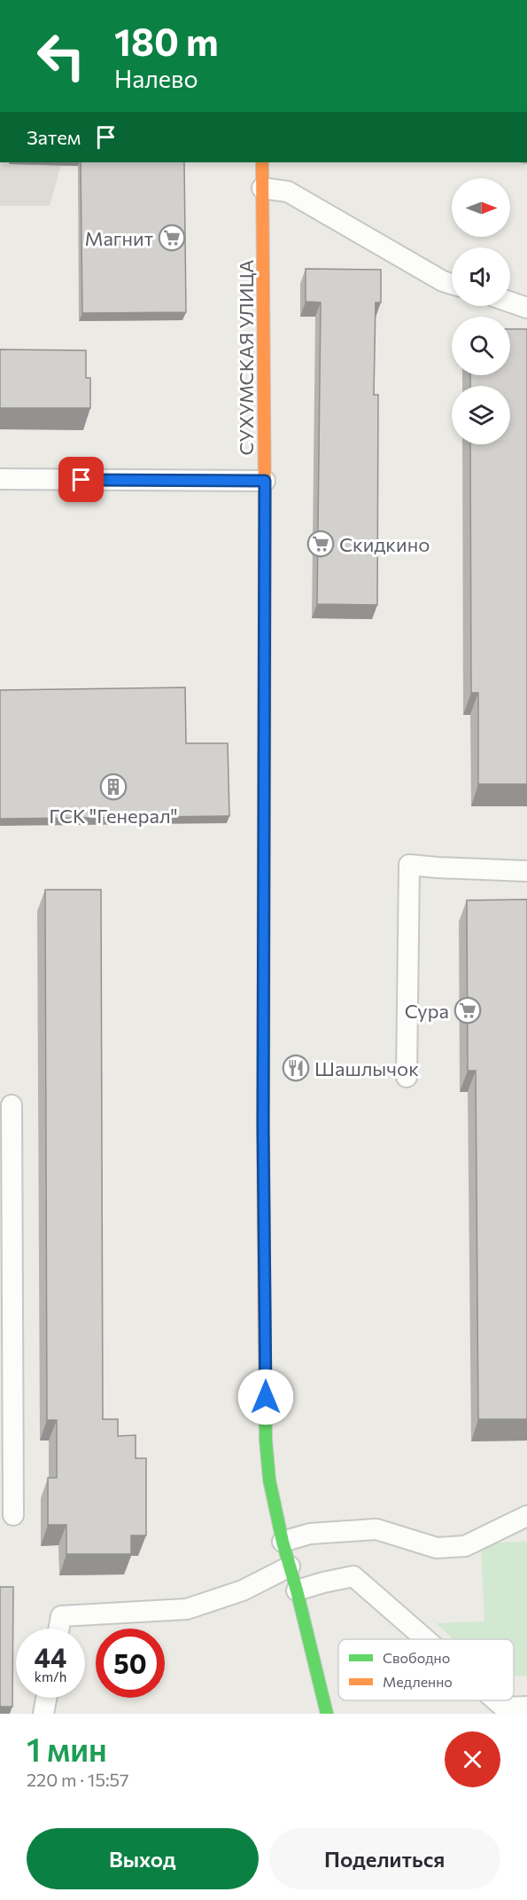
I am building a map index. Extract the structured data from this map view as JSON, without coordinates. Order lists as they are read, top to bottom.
{
  "streets": {
    "main road": ["СУХУМСКАЯ УЛИЦА"]
  },
  "places": {
    "supermarket": ["Магнит", "Скидкино", "Сура"],
    "building": ["ГСК \"Генерал\""],
    "restaurant": ["Шашлычок"]
  },
  "legend": ["Свободно", "Медленно"],
  "north": "right",
  "page": {
    "turn": ["180 m", "Налево"],
    "then": "Затем",
    "speed": "44 km/h",
    "limit": "50",
    "heading": ["1 мин", "220 m · 15:57"],
    "buttons": ["Выход", "Поделиться"]
  }
}
